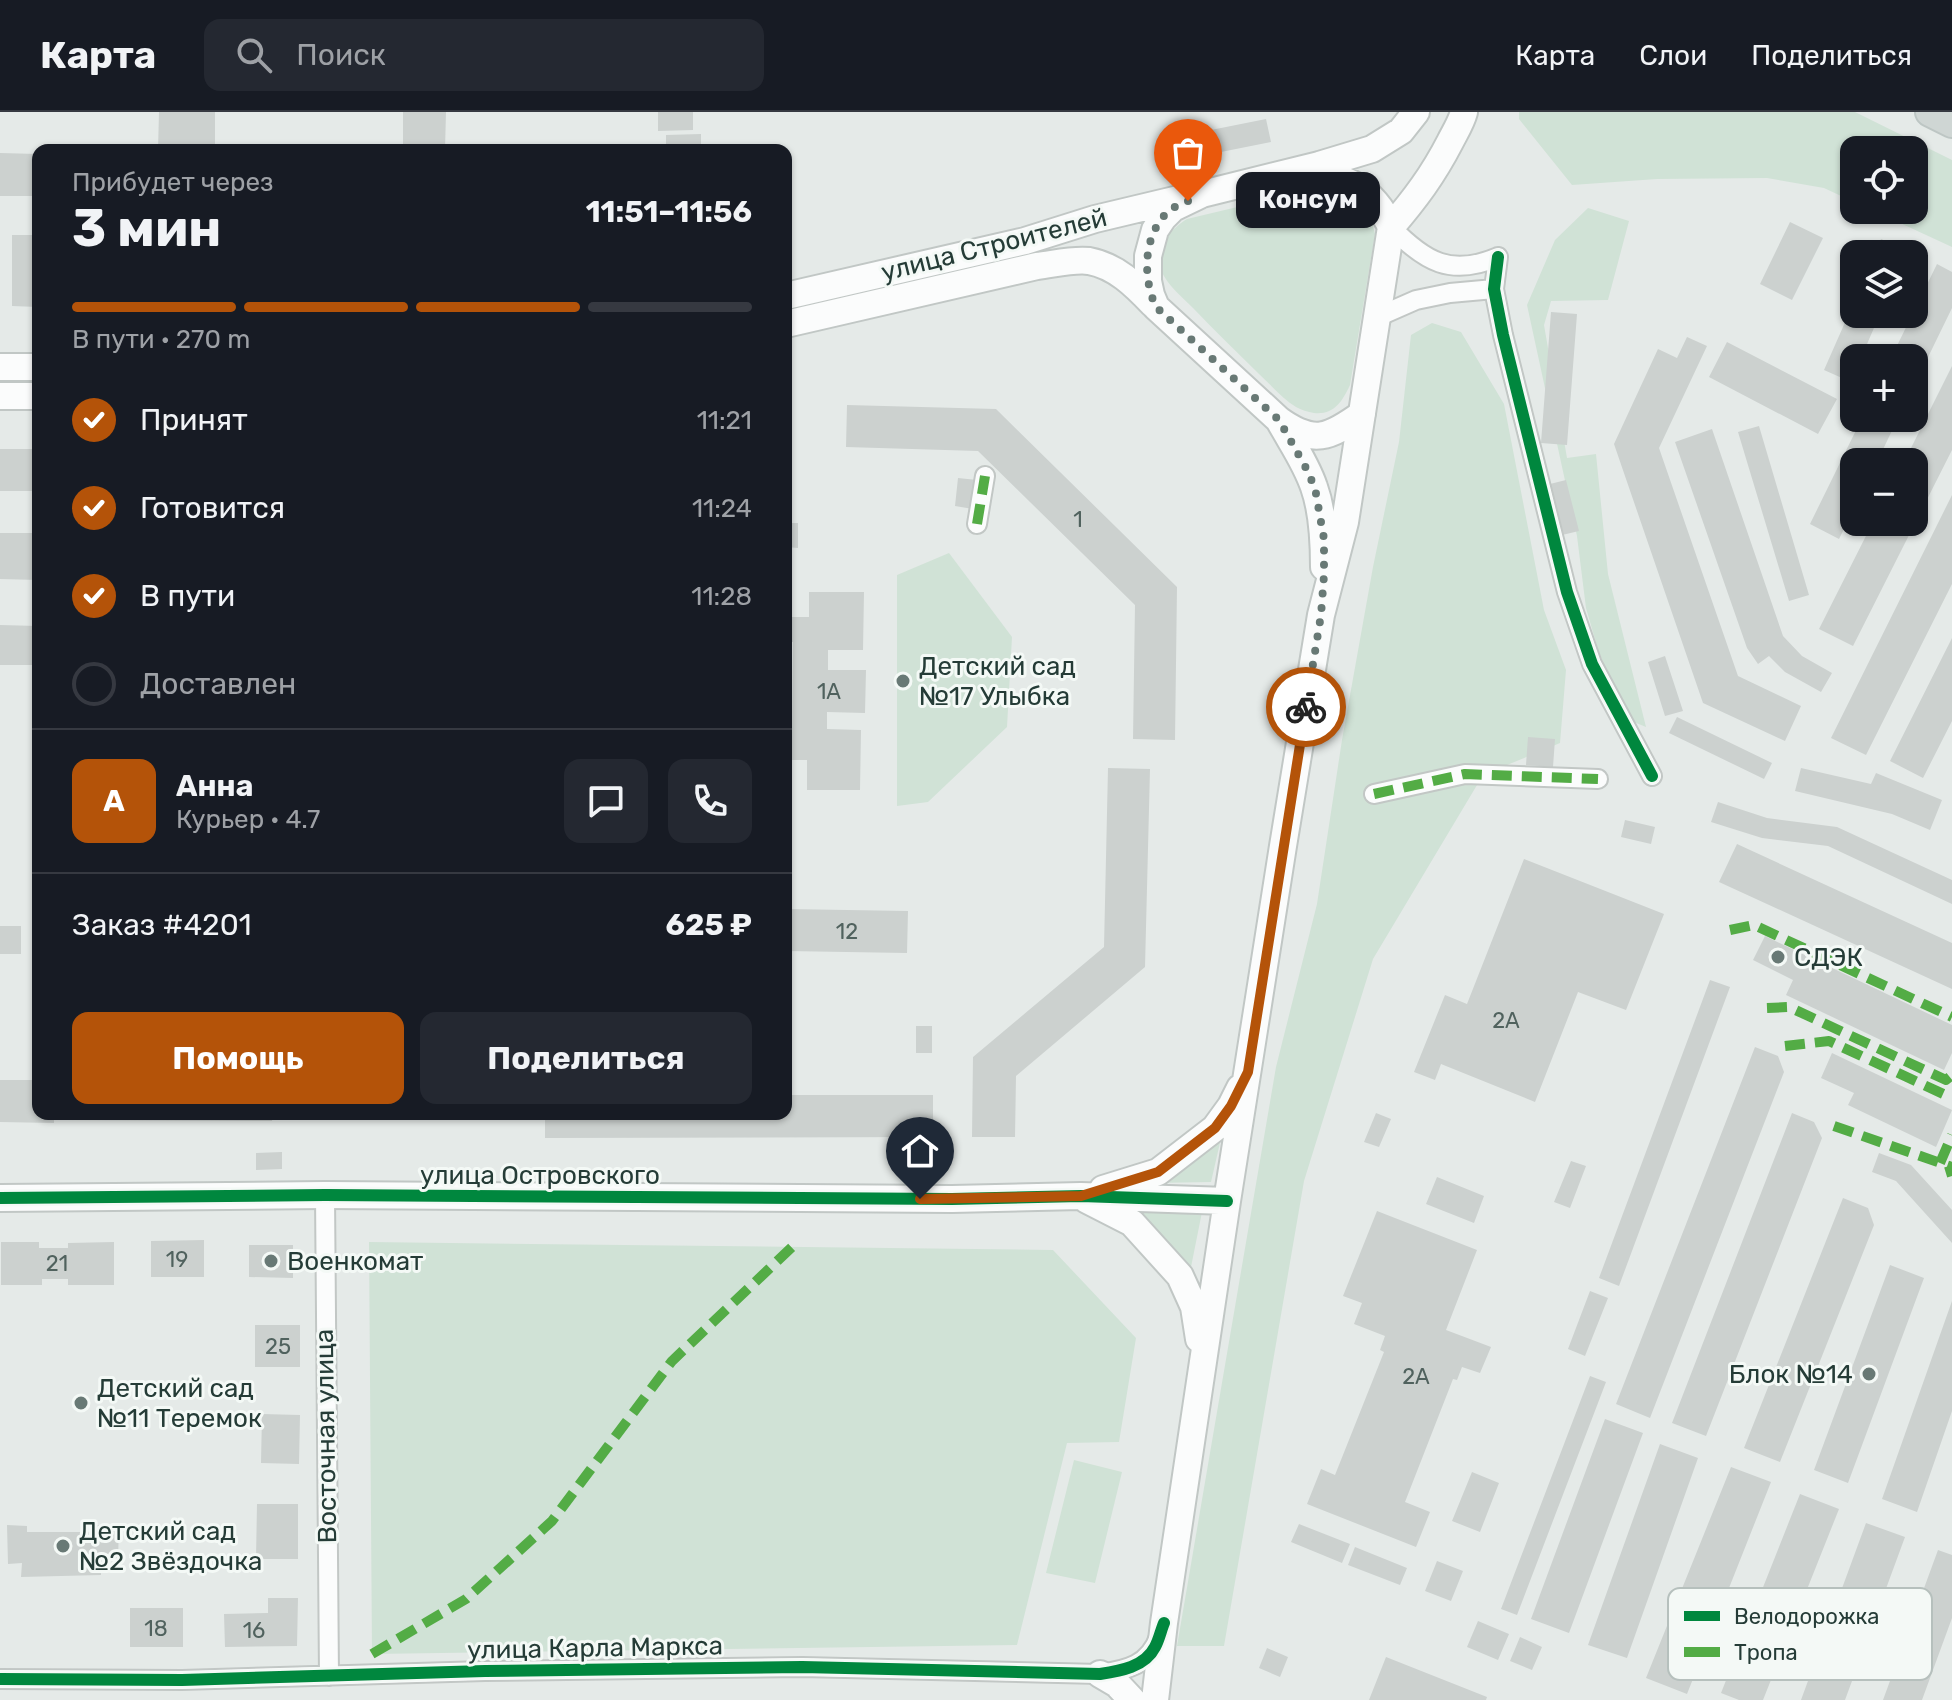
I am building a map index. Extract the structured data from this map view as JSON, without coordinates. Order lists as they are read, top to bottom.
{
  "streets": {
    "main road": ["улица Строителей", "улица Островского"],
    "street": ["Восточная улица", "улица Карла Маркса"]
  },
  "crossings": [
    ["улица Островского", "Восточная улица"],
    ["Восточная улица", "улица Карла Маркса"]
  ],
  "places": [
    "Консум",
    "Детский сад №17 Улыбка",
    "СДЭК",
    "Военкомат",
    "Блок №14",
    "Детский сад №11 Теремок",
    "Детский сад №2 Звёздочка"
  ],
  "house_numbers": [
    "1",
    "1А",
    "12",
    "2А",
    "19",
    "21",
    "25",
    "2А",
    "18",
    "16"
  ],
  "legend": ["Велодорожка", "Тропа"],
  "page": {
    "header": "Карта",
    "search": "Поиск",
    "nav": ["Карта", "Слои", "Поделиться"],
    "map_buttons": ["+", "−"],
    "heading": ["3 мин", "Прибудет через", "11:51–11:56"],
    "panel": [
      "Анна",
      "Курьер · 4.7",
      "Заказ #4201",
      "625 ₽"
    ],
    "bubble": "Консум",
    "bar": "В пути · 270 m",
    "list": [
      ["Принят", "11:21"],
      ["Готовится", "11:24"],
      ["В пути", "11:28"],
      "Доставлен"
    ],
    "round": "А",
    "buttons": ["Помощь", "Поделиться"]
  }
}
